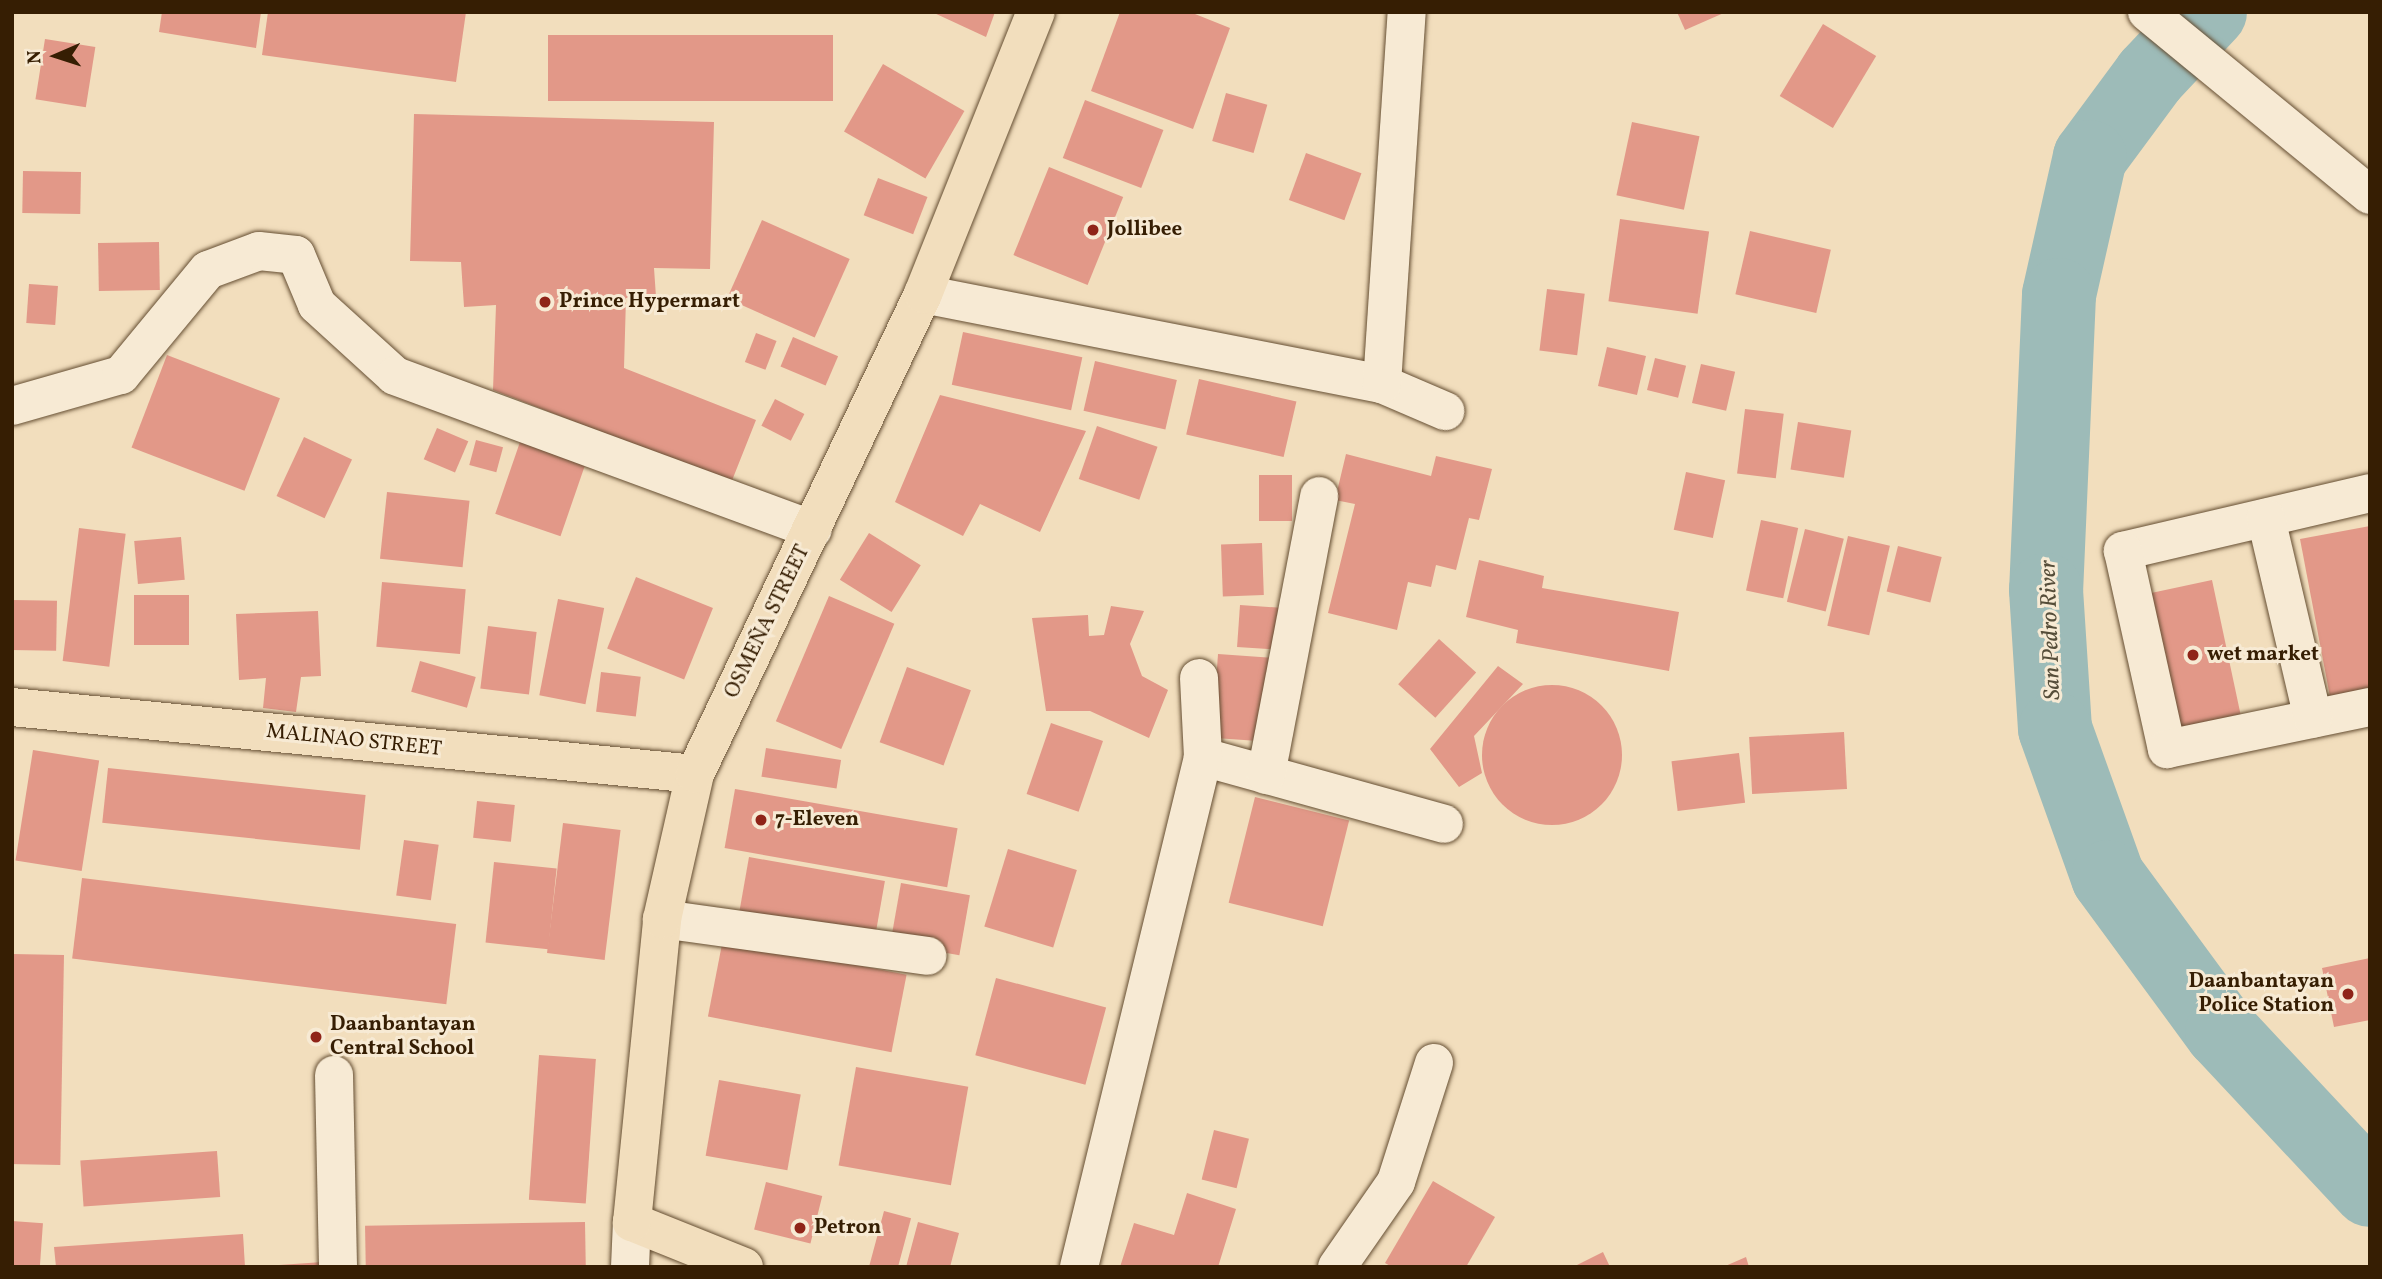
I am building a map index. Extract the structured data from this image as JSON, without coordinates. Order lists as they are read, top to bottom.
{
  "streets": {
    "main road": ["OSMEÑA STREET", "MALINAO STREET"]
  },
  "crossings": [
    ["OSMEÑA STREET", "MALINAO STREET"]
  ],
  "water": ["San Pedro River"],
  "places": [
    "Jollibee",
    "Prince Hypermart",
    "wet market",
    "7-Eleven",
    "Daanbantayan Police Station",
    "Daanbantayan Central School",
    "Petron"
  ],
  "north": "left"
}
